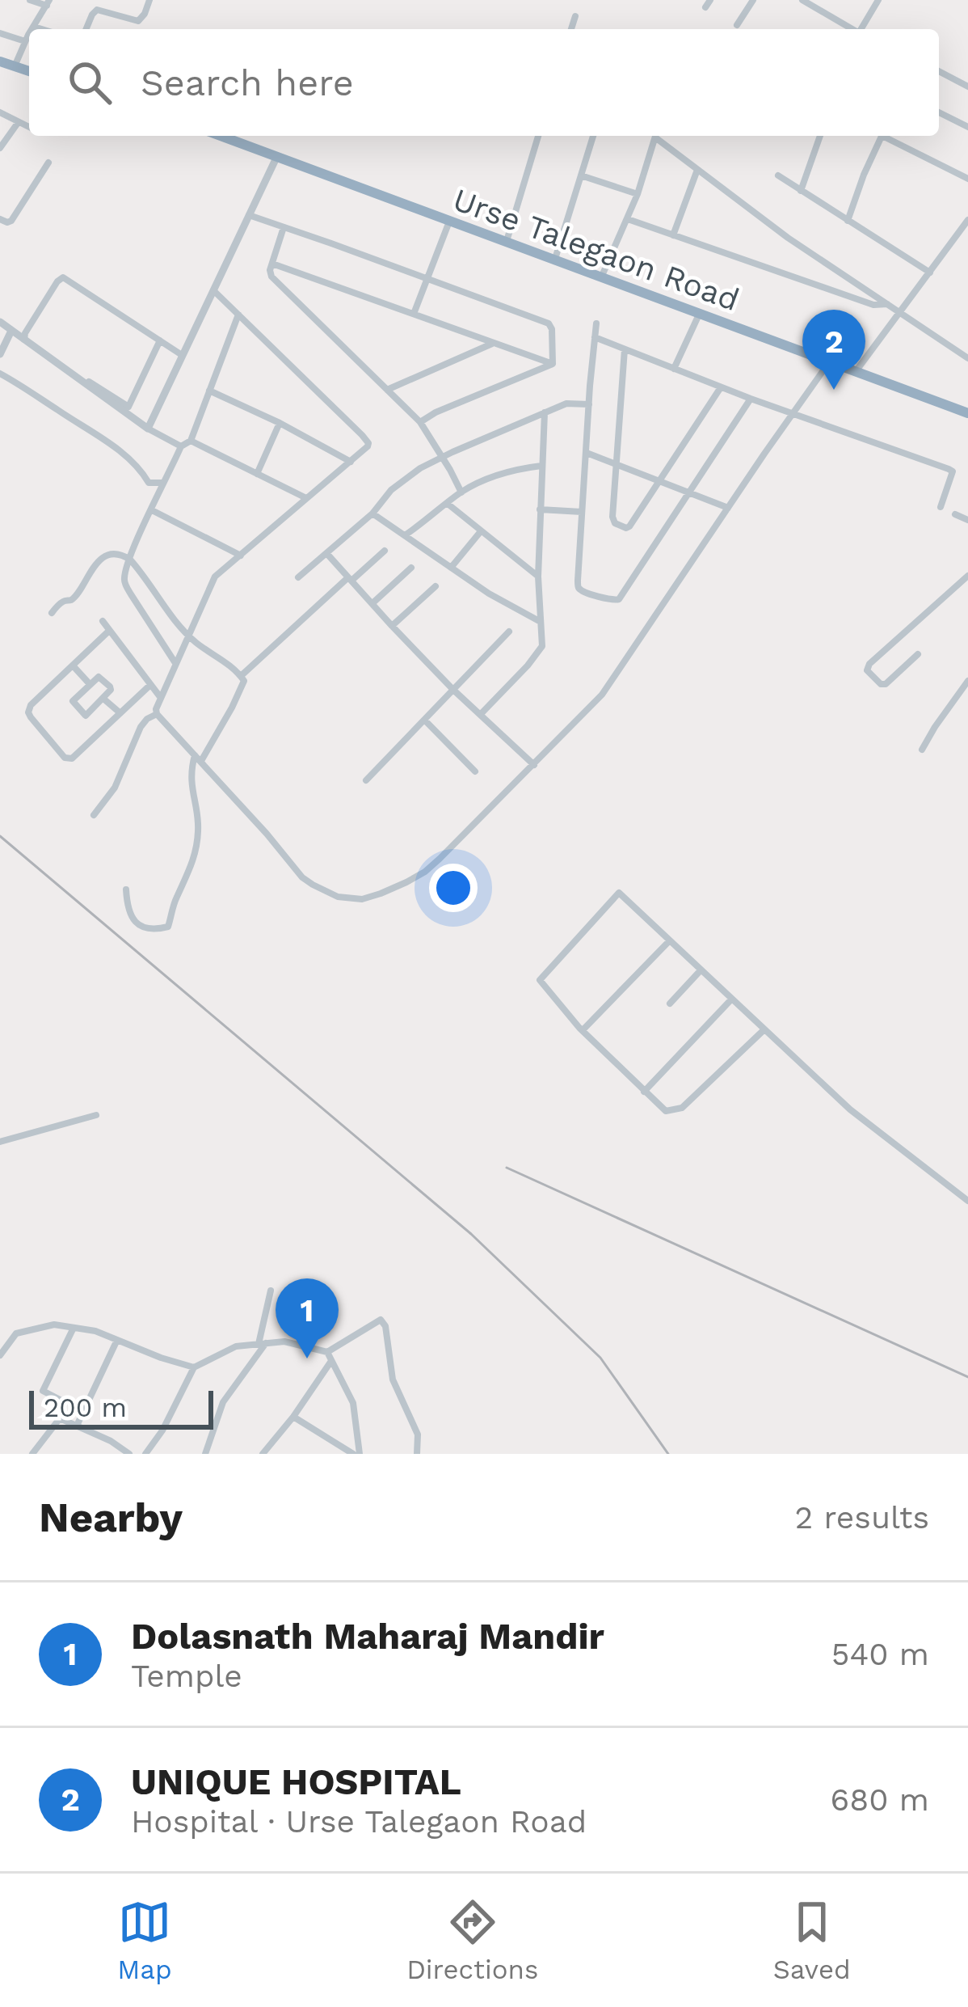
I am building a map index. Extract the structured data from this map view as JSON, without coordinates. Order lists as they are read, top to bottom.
{
  "streets": {
    "highway": ["Urse Talegaon Road"]
  },
  "scale_bar": "200 m",
  "page": {
    "search": "Search here",
    "pins": ["2", "1"],
    "scale": "200 m",
    "heading": ["Nearby", "2 results"],
    "list": [
      {
        "mark": "1",
        "name": "Dolasnath Maharaj Mandir",
        "note": "Temple",
        "value": "540 m"
      },
      {
        "mark": "2",
        "name": "UNIQUE HOSPITAL",
        "note": "Hospital · Urse Talegaon Road",
        "value": "680 m"
      }
    ],
    "nav": ["Map", "Directions", "Saved"]
  }
}
